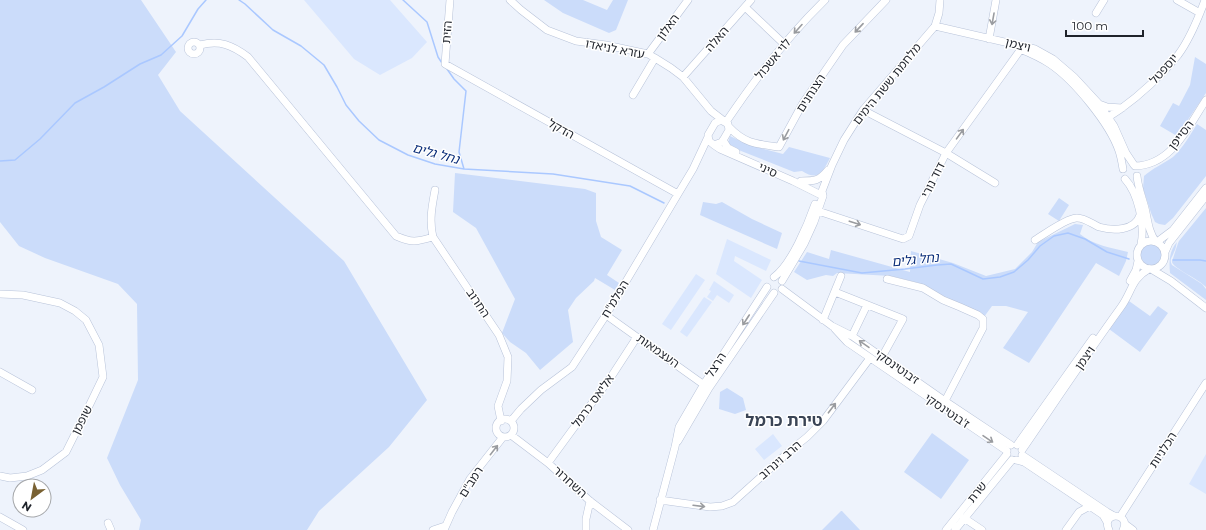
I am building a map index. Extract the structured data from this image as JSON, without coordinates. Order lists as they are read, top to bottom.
{
  "streets": {
    "street": [
      "האלון",
      "הזית",
      "האלה",
      "ויצמן",
      "עזרא לניאדו",
      "לוי אשכול",
      "יוספטל",
      "מלחמת ששת הימים",
      "הצנחנים",
      "הדקל",
      "הסייפן",
      "סיני",
      "דוד נורי",
      "הפלמ\"ח",
      "החרוב",
      "העצמאות",
      "הרצל",
      "ז׳בוטינסקי",
      "אליאס כרמל",
      "ז'בוטינסקי",
      "שופמן",
      "הכלניות",
      "הרב וינרוב",
      "רמב\"ם",
      "השחרור",
      "שרת"
    ]
  },
  "crossings": [
    ["האלון", "עזרא לניאדו"],
    ["הזית", "הדקל"],
    ["האלה", "עזרא לניאדו"],
    ["ויצמן", "יוספטל"],
    ["ויצמן", "מלחמת ששת הימים"],
    ["ויצמן", "הסייפן"],
    ["ויצמן", "דוד נורי"],
    ["ויצמן", "ז׳בוטינסקי"],
    ["ויצמן", "ז'בוטינסקי"],
    ["ויצמן", "שרת"],
    ["עזרא לניאדו", "לוי אשכול"],
    ["עזרא לניאדו", "הצנחנים"],
    ["עזרא לניאדו", "סיני"],
    ["עזרא לניאדו", "הפלמ\"ח"],
    ["לוי אשכול", "הצנחנים"],
    ["לוי אשכול", "סיני"],
    ["לוי אשכול", "הפלמ\"ח"],
    ["מלחמת ששת הימים", "סיני"],
    ["מלחמת ששת הימים", "דוד נורי"],
    ["מלחמת ששת הימים", "הרצל"],
    ["מלחמת ששת הימים", "ז׳בוטינסקי"],
    ["הצנחנים", "סיני"],
    ["הצנחנים", "הפלמ\"ח"],
    ["הדקל", "הפלמ\"ח"],
    ["סיני", "הפלמ\"ח"],
    ["הפלמ\"ח", "החרוב"],
    ["הפלמ\"ח", "העצמאות"],
    ["הפלמ\"ח", "רמב\"ם"],
    ["הפלמ\"ח", "השחרור"],
    ["החרוב", "רמב\"ם"],
    ["החרוב", "השחרור"],
    ["העצמאות", "הרצל"],
    ["העצמאות", "אליאס כרמל"],
    ["הרצל", "ז׳בוטינסקי"],
    ["הרצל", "הרב וינרוב"],
    ["ז׳בוטינסקי", "ז'בוטינסקי"],
    ["ז׳בוטינסקי", "הכלניות"],
    ["ז׳בוטינסקי", "שרת"],
    ["אליאס כרמל", "השחרור"],
    ["ז'בוטינסקי", "הרב וינרוב"],
    ["ז'בוטינסקי", "שרת"],
    ["רמב\"ם", "השחרור"]
  ],
  "one_way": [
    "לוי אשכול",
    "הצנחנים",
    "דוד נורי",
    "ז'בוטינסקי",
    "הרב וינרוב",
    "רמב\"ם"
  ],
  "districts": ["טירת כרמל"],
  "water": ["נחל גלים"],
  "scale_bar": "100 m",
  "north": "bottom left"
}
